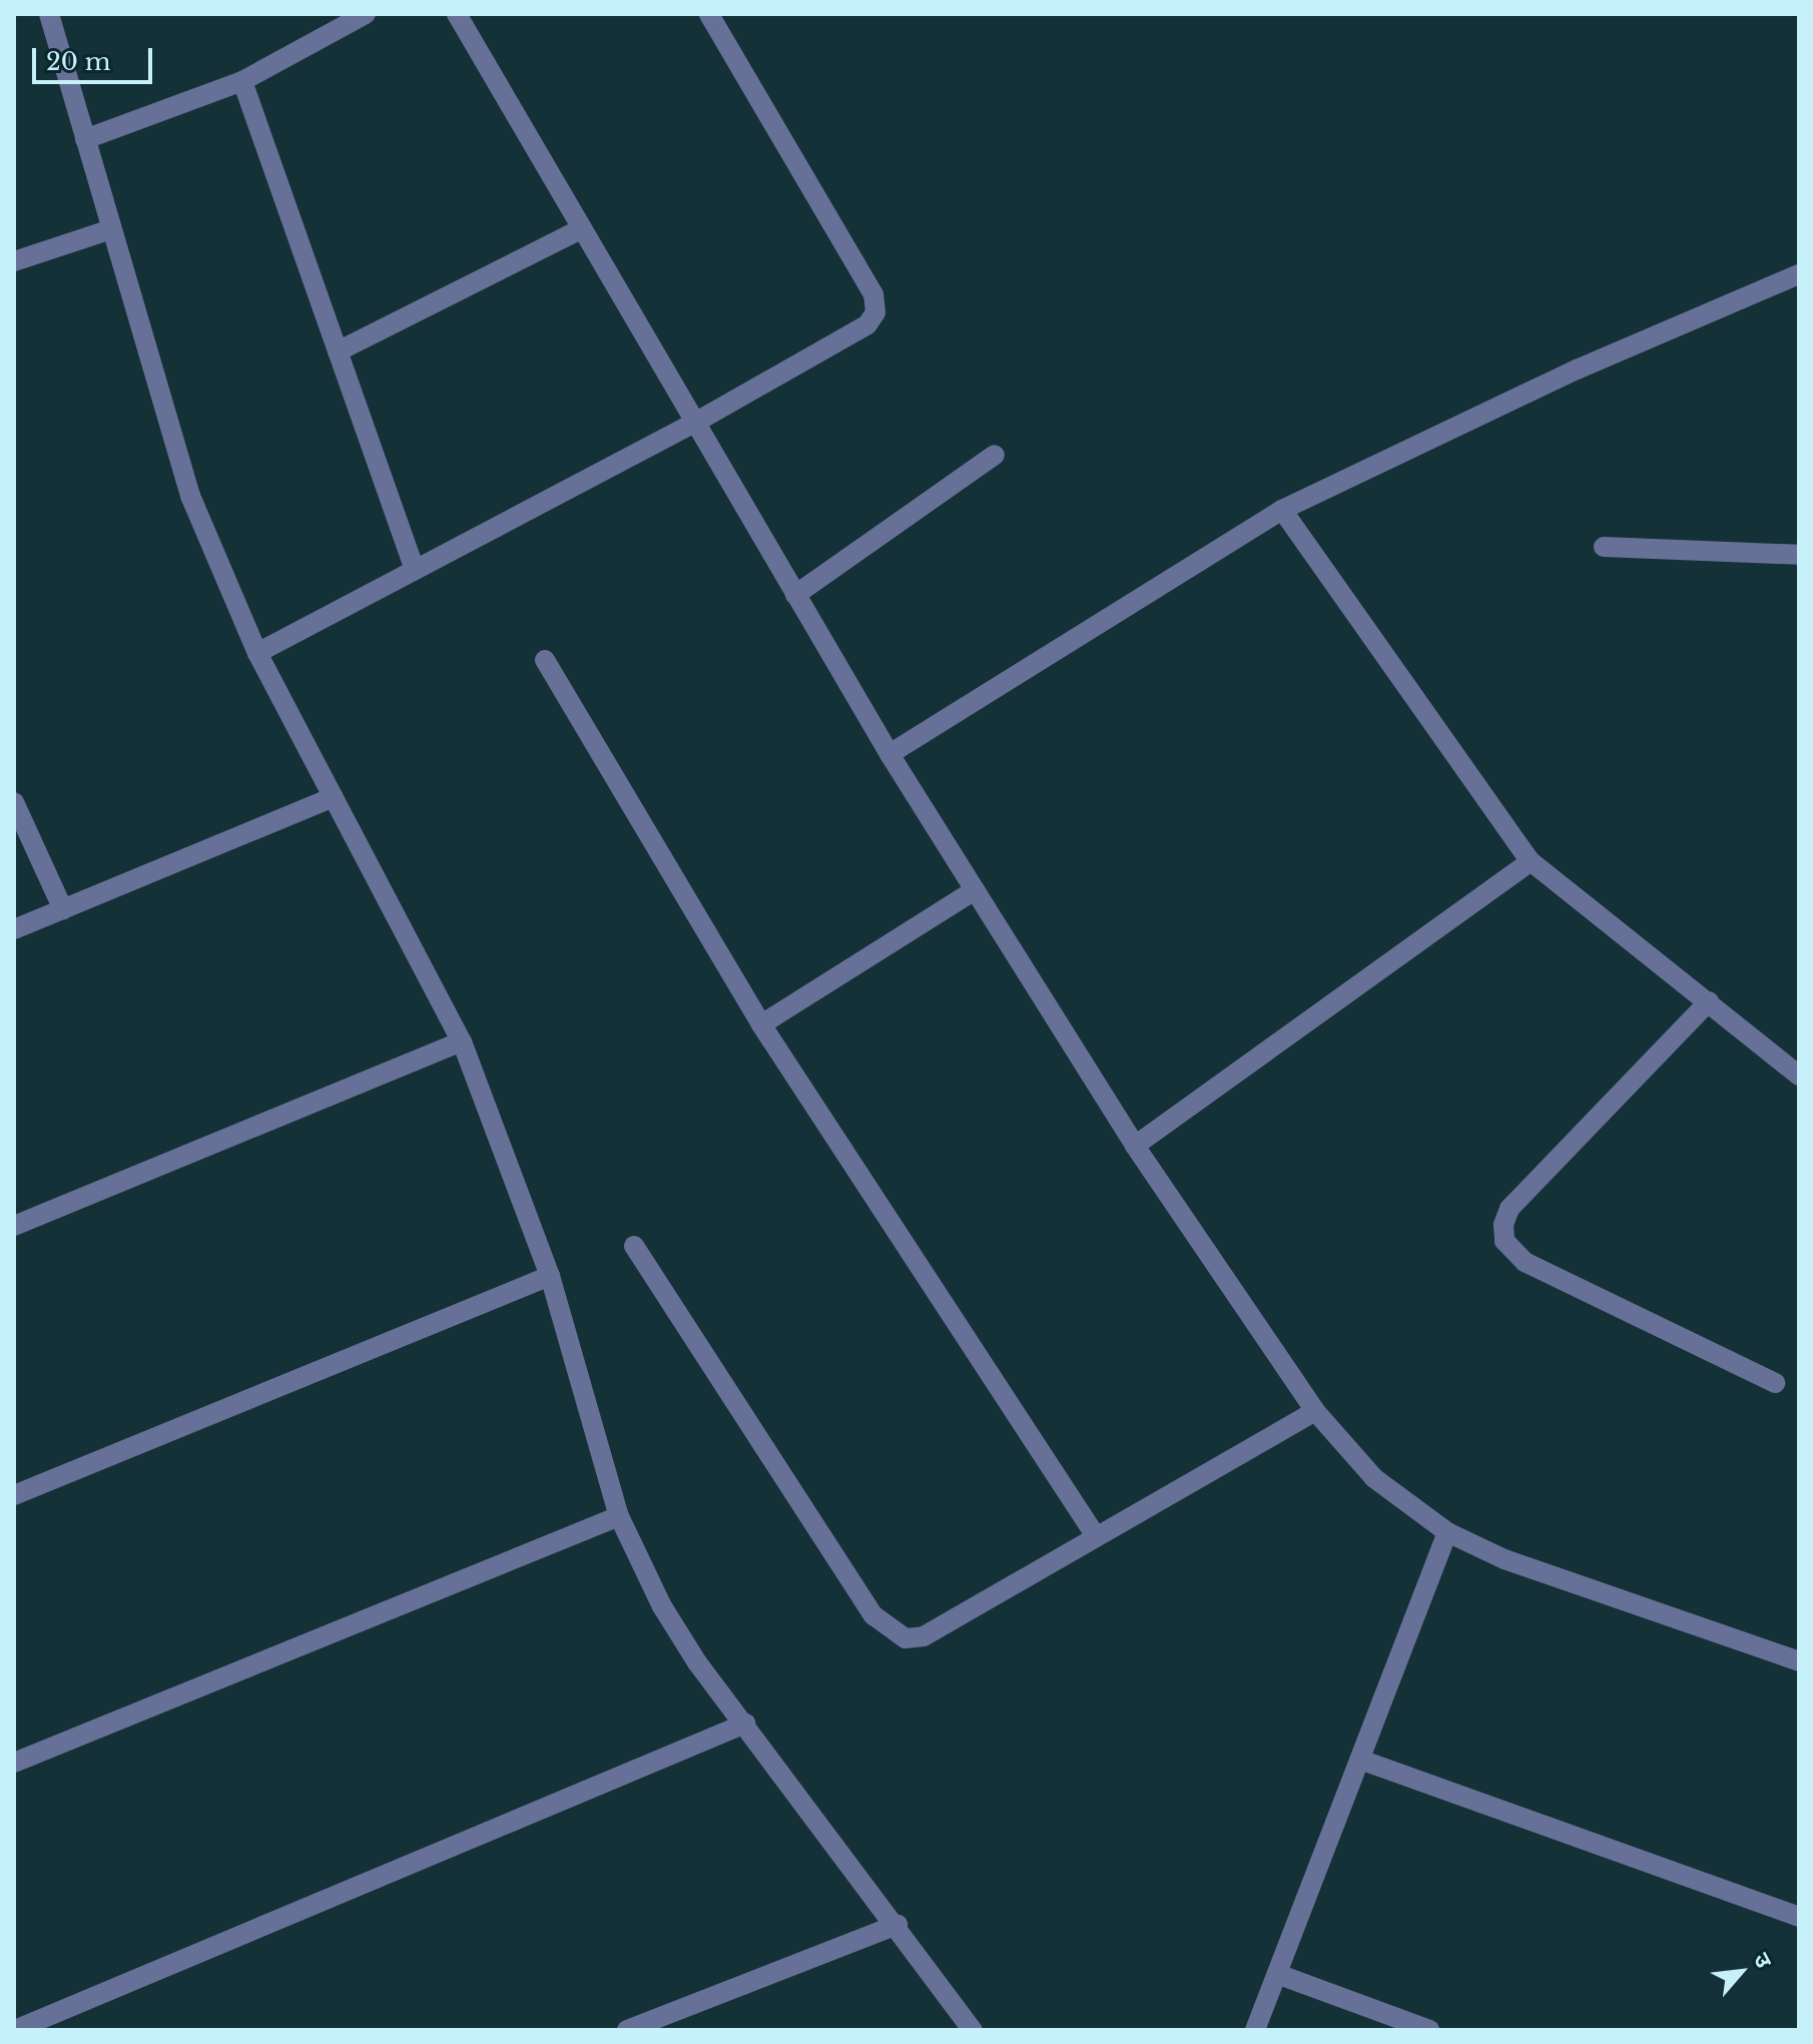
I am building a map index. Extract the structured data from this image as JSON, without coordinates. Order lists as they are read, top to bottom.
{
  "scale_bar": "20 m",
  "north": "top right"
}
